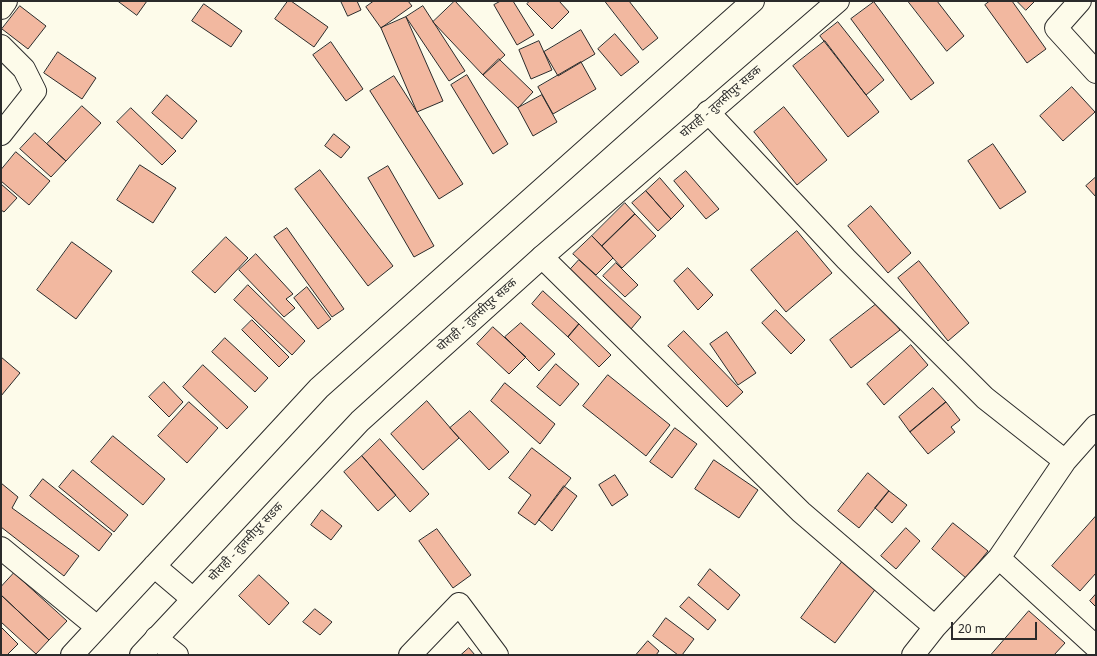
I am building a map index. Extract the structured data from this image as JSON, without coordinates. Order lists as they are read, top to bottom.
{
  "streets": {
    "main road": ["घोराही - तुलसीपुर सडक"]
  },
  "scale_bar": "20 m"
}
